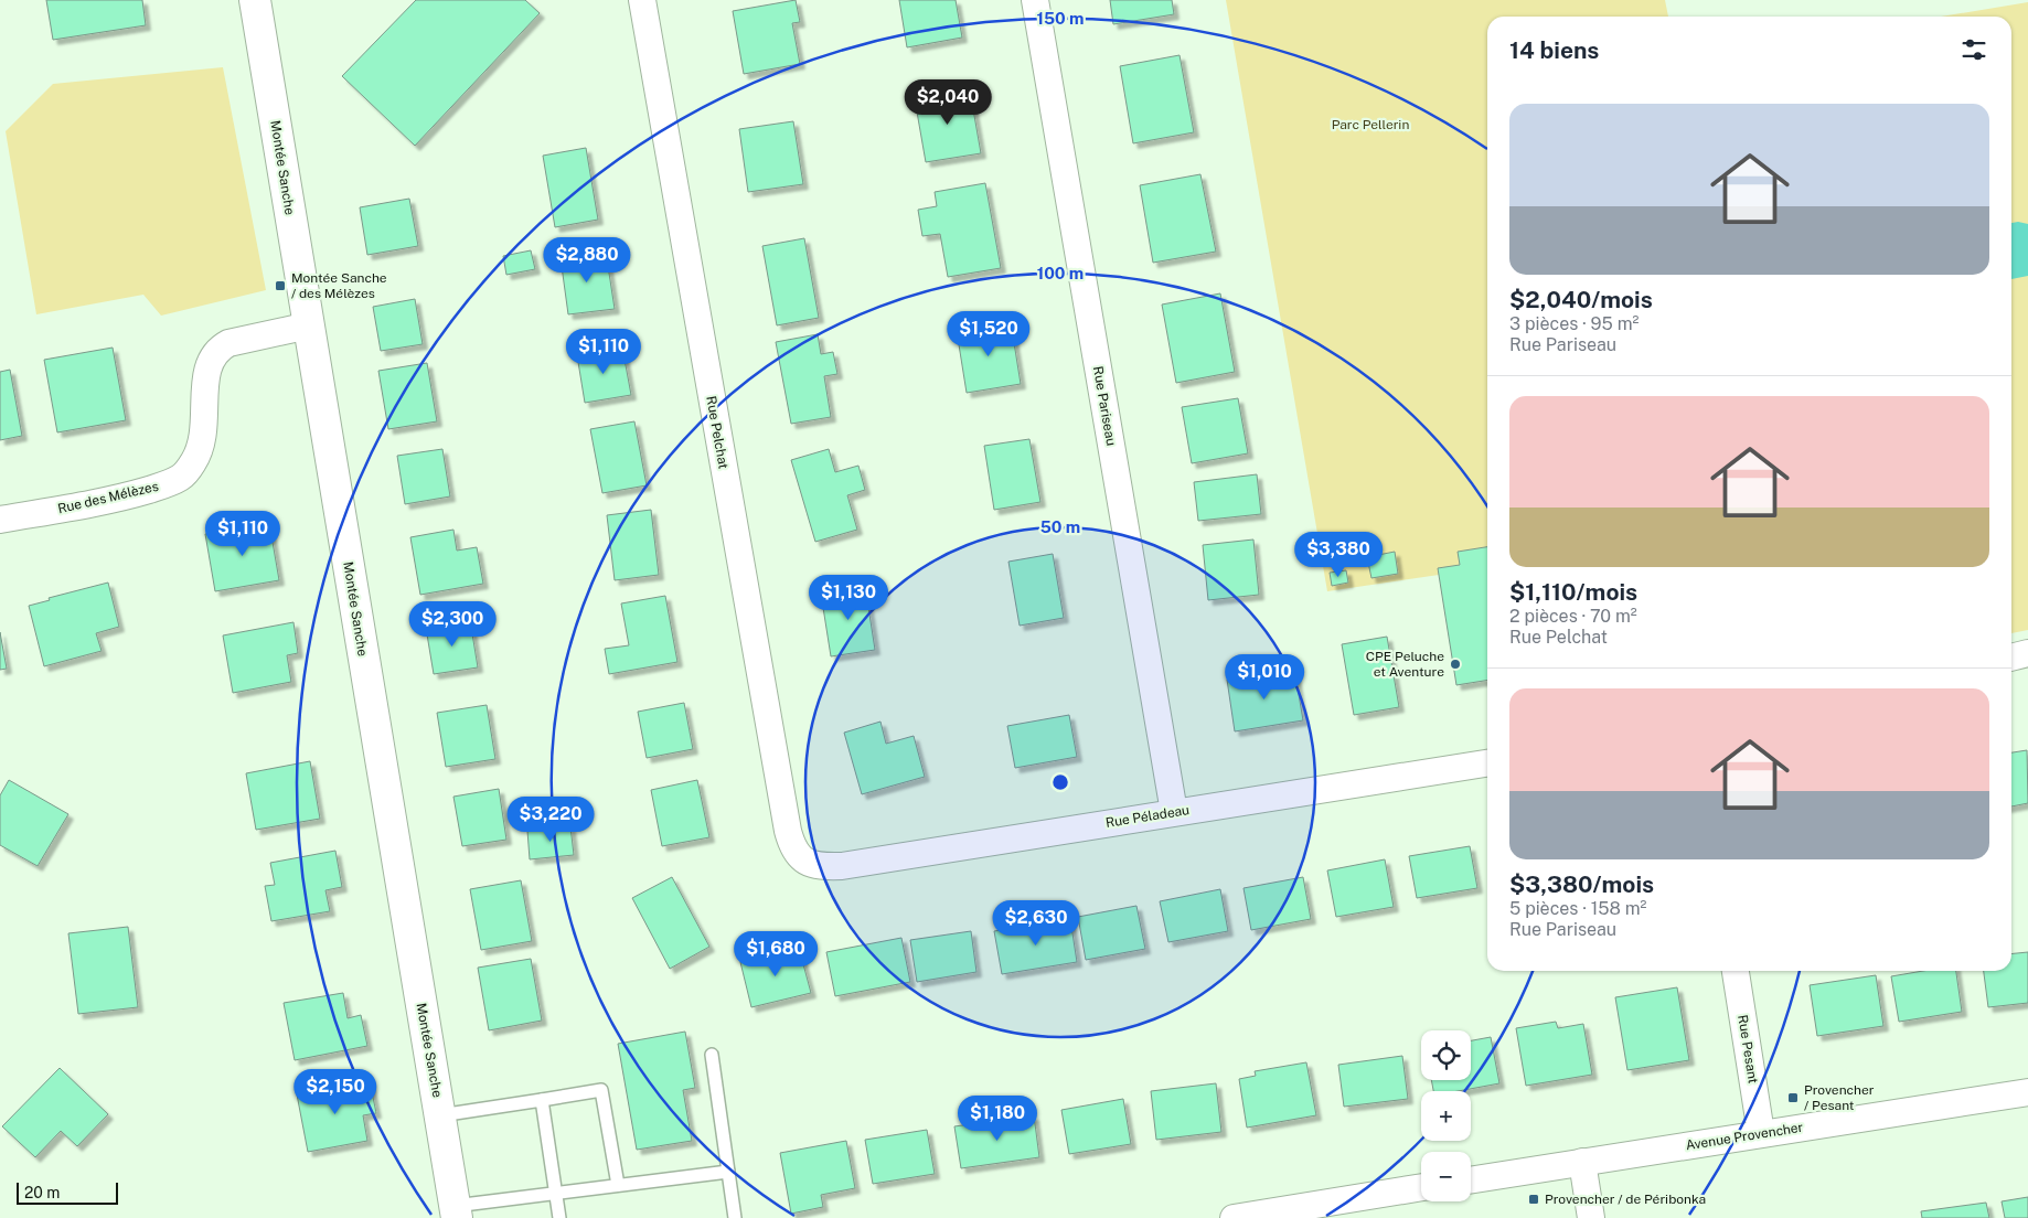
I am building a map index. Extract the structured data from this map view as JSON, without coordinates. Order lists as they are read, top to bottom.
{
  "streets": {
    "street": [
      "Montée Sanche",
      "Rue Pariseau",
      "Rue Pelchat",
      "Rue des Mélèzes",
      "Rue Péladeau",
      "Rue Pesant",
      "Avenue Provencher"
    ]
  },
  "crossings": [
    ["Montée Sanche", "Rue des Mélèzes"],
    ["Rue Pariseau", "Rue Péladeau"],
    ["Rue Pelchat", "Rue Péladeau"],
    ["Rue Pesant", "Avenue Provencher"]
  ],
  "parks": ["Parc Pellerin"],
  "places": {
    "transit": ["Montée Sanche / des Mélèzes", "Provencher / Pesant", "Provencher / de Péribonka"],
    "other": ["CPE Peluche et Aventure"]
  },
  "scale_bar": "20 m",
  "page": {
    "heading": "14 biens",
    "price": [
      "$2,040",
      "$2,880",
      "$1,520",
      "$1,110",
      "$1,110",
      "$3,380",
      "$1,130",
      "$2,300",
      "$1,010",
      "$3,220",
      "$2,630",
      "$1,680",
      "$2,150",
      "$1,180"
    ],
    "list": [
      {
        "name": "$2,040/mois",
        "note": "3 pièces · 95 m² · Rue Pariseau"
      },
      {
        "name": "$1,110/mois",
        "note": "2 pièces · 70 m² · Rue Pelchat"
      },
      {
        "name": "$3,380/mois",
        "note": "5 pièces · 158 m² · Rue Pariseau"
      }
    ],
    "map_buttons": ["+", "−"],
    "scale": "20 m"
  },
  "rings": ["150 m", "100 m", "50 m"]
}
